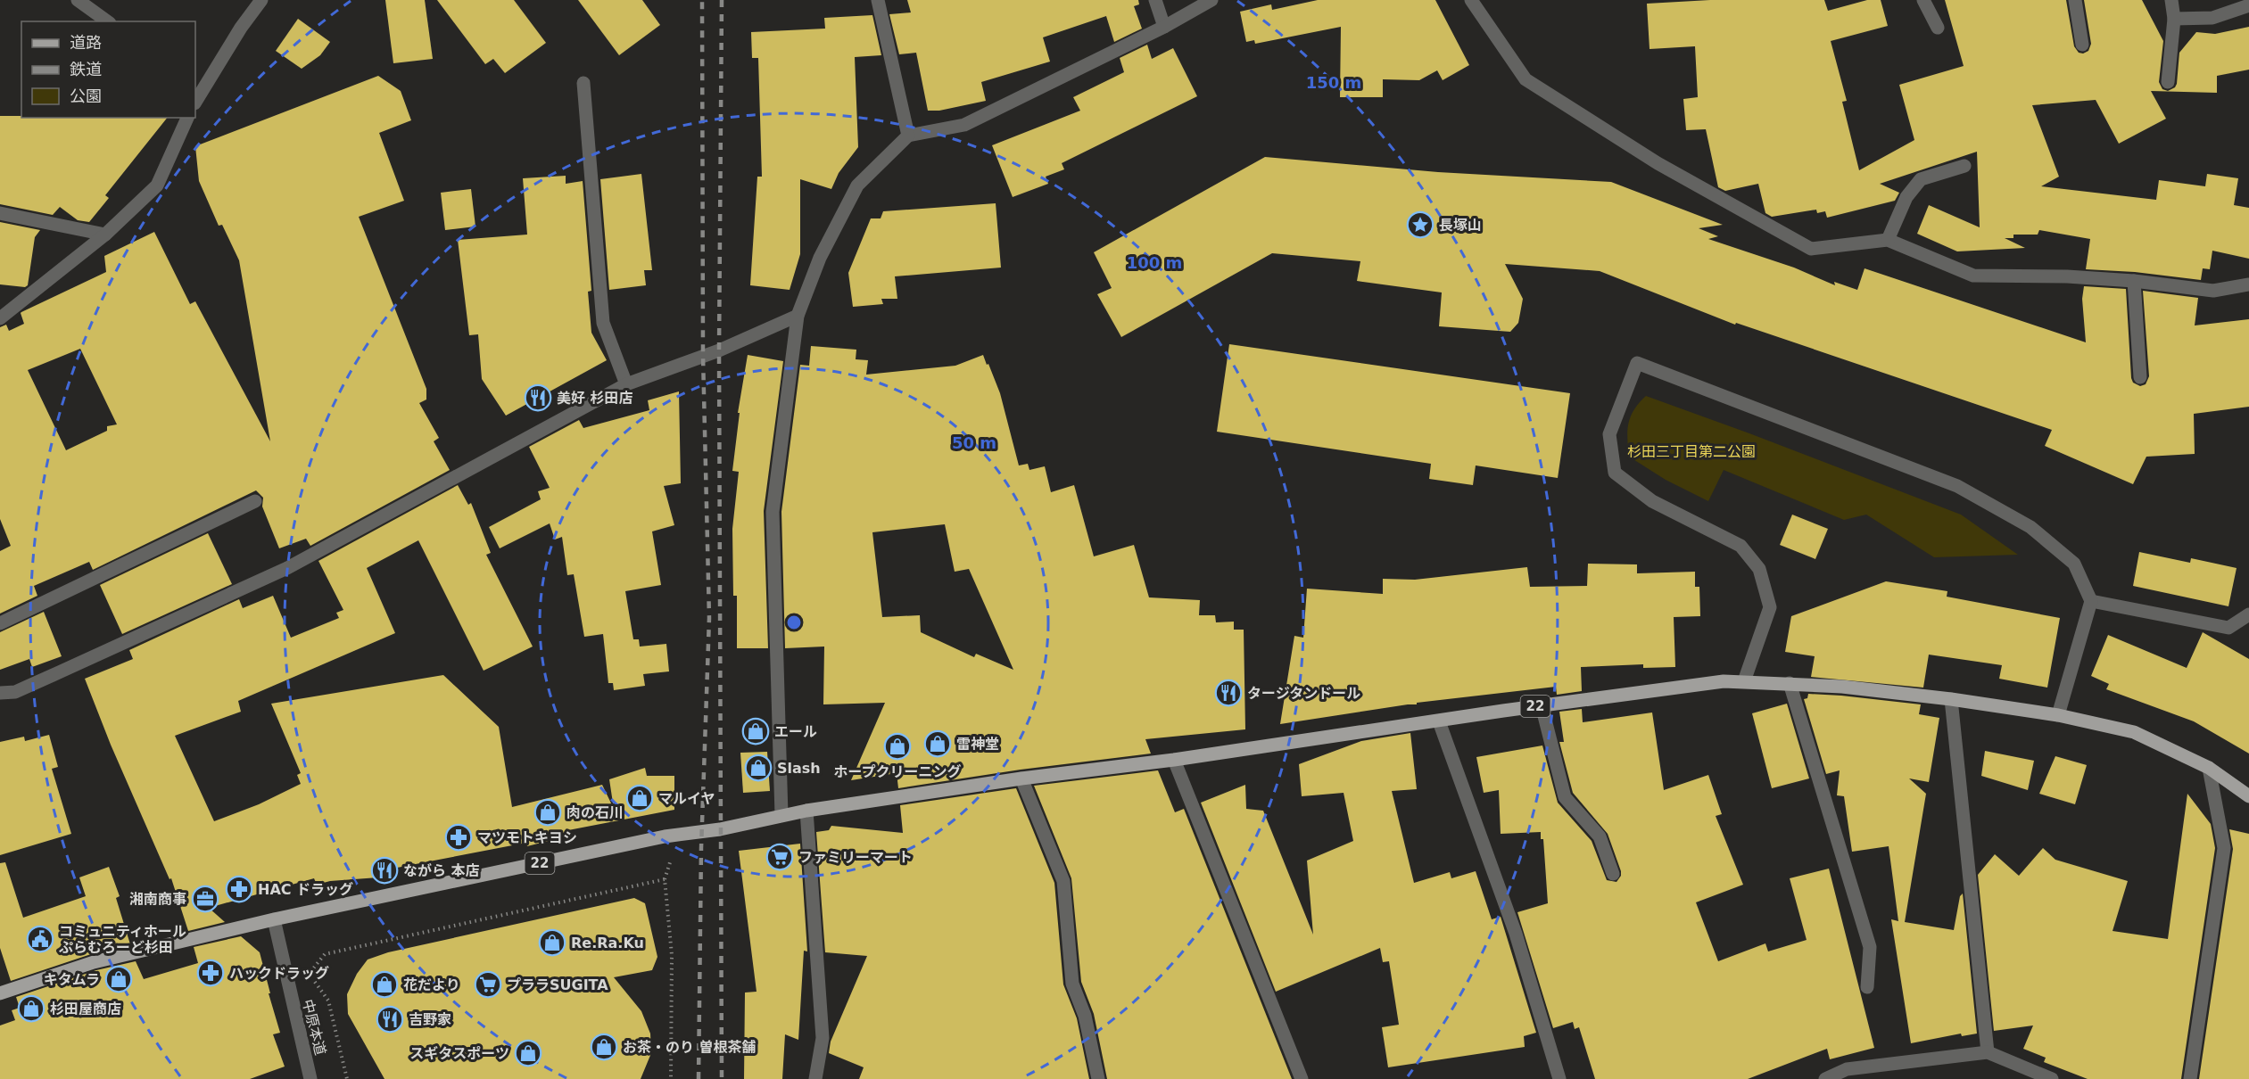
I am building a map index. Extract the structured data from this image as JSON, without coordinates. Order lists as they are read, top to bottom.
{
  "streets": {
    "main road": ["22"],
    "street": ["中原本道"]
  },
  "crossings": [
    ["22", "中原本道"]
  ],
  "parks": ["杉田三丁目第二公園"],
  "places": {
    "place": ["長塚山"],
    "restaurant": [
      "美好 杉田店",
      "タージタンドール",
      "ながら 本店",
      "吉野家"
    ],
    "shop": [
      "エール",
      "雷神堂",
      "ホープクリーニング",
      "Slash",
      "マルイヤ",
      "肉の石川",
      "Re.Ra.Ku",
      "キタムラ",
      "花だより",
      "杉田屋商店",
      "お茶・のり 曽根茶舗",
      "スギタスポーツ"
    ],
    "pharmacy": ["マツモトキヨシ", "HAC ドラッグ", "ハックドラッグ"],
    "supermarket": ["ファミリーマート", "プララSUGITA"],
    "office": ["湘南商事"],
    "public building": ["コミュニティホール ぷらむろーど杉田"]
  },
  "legend": ["道路", "鉄道", "公園"],
  "rings": ["150 m", "100 m", "50 m"]
}
